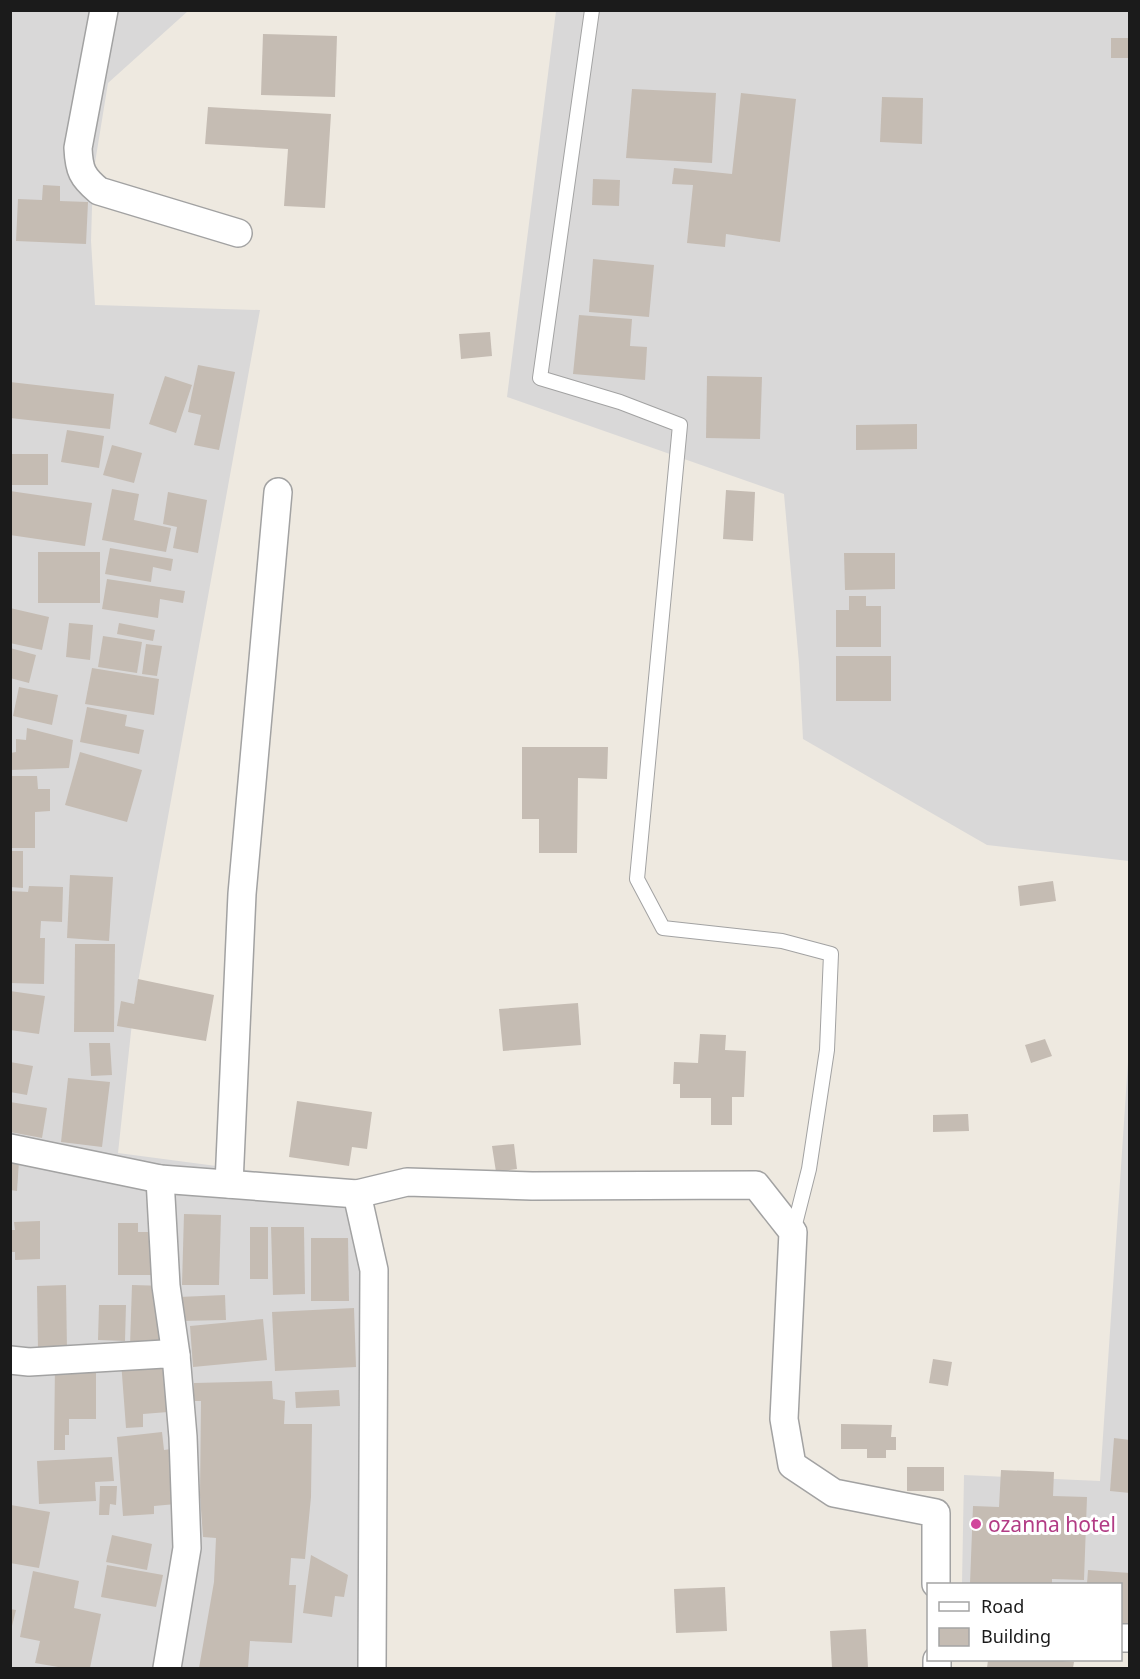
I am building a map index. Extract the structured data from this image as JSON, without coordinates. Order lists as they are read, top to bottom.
{
  "places": ["ozanna hotel"],
  "legend": ["Road", "Building"]
}
